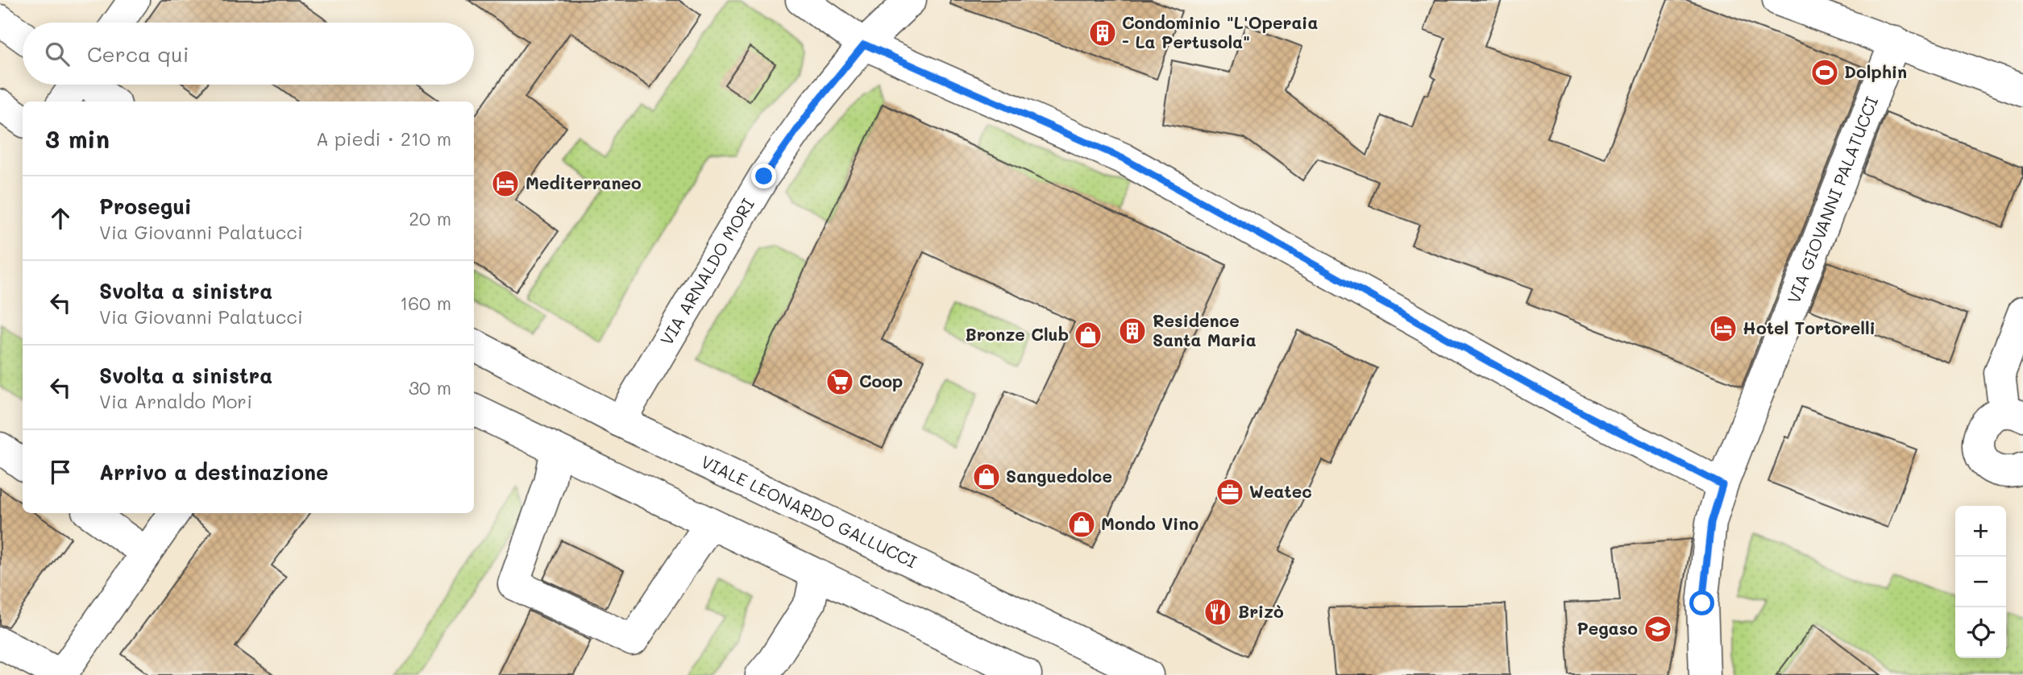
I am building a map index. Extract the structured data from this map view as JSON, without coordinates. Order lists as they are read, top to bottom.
{
  "streets": {
    "street": ["VIA GIOVANNI PALATUCCI", "VIA ARNALDO MORI", "VIALE LEONARDO GALLUCCI"]
  },
  "crossings": [
    ["VIA ARNALDO MORI", "VIALE LEONARDO GALLUCCI"]
  ],
  "places": {
    "building": ["Condominio \"L'Operaia - La Pertusola\"", "Residence Santa Maria"],
    "sports": ["Dolphin"],
    "hotel": ["Mediterraneo", "Hotel Tortorelli"],
    "shop": ["Bronze Club", "Sanguedolce", "Mondo Vino"],
    "supermarket": ["Coop"],
    "office": ["Weatec"],
    "restaurant": ["Brizò"],
    "school or university": ["Pegaso"]
  },
  "page": {
    "search": "Cerca qui",
    "heading": ["3 min", "A piedi · 210 m"],
    "list": [
      ["Prosegui", "Via Giovanni Palatucci", "20 m"],
      ["Svolta a sinistra", "Via Giovanni Palatucci", "160 m"],
      ["Svolta a sinistra", "Via Arnaldo Mori", "30 m"],
      "Arrivo a destinazione"
    ],
    "map_buttons": ["+", "−"]
  }
}
